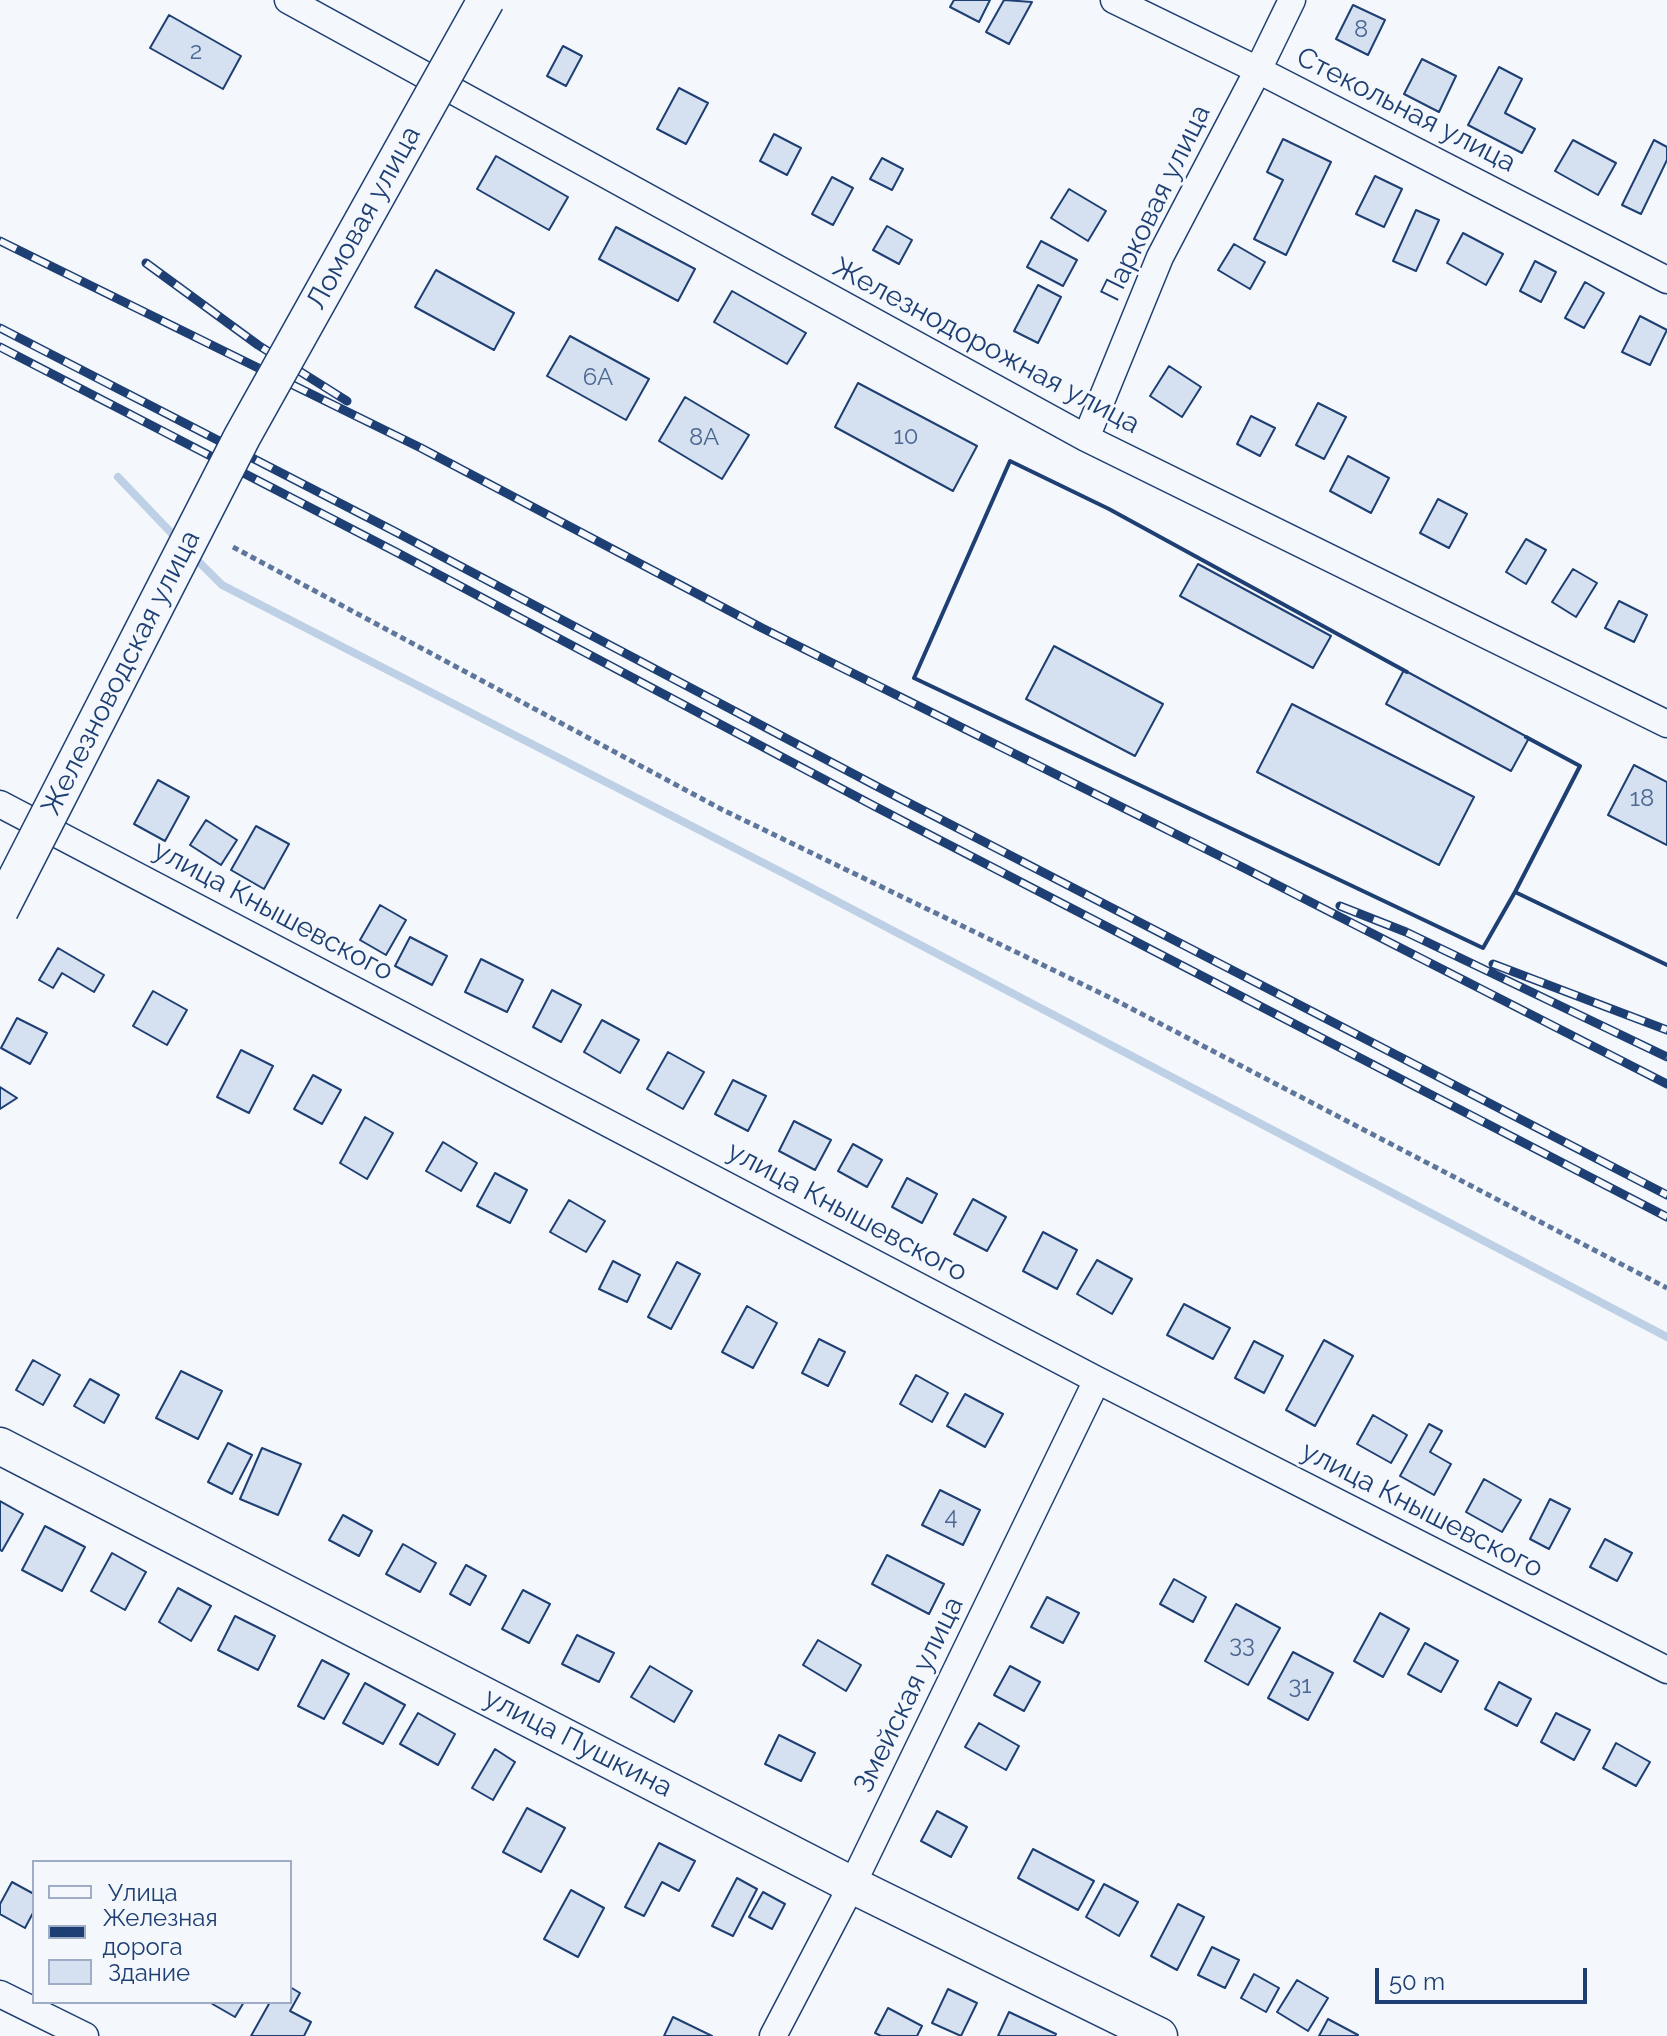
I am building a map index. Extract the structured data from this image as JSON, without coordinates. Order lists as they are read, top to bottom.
{
  "streets": {
    "main road": ["Ломовая улица", "Железноводская улица", "улица Пушкина"],
    "street": [
      "Стекольная улица",
      "Парковая улица",
      "Железнодорожная улица",
      "улица Кнышевского",
      "Змейская улица"
    ]
  },
  "crossings": [
    ["Стекольная улица", "Парковая улица"],
    ["Парковая улица", "Железнодорожная улица"],
    ["Ломовая улица", "Железноводская улица"],
    ["улица Кнышевского", "Змейская улица"],
    ["Змейская улица", "улица Пушкина"]
  ],
  "house_numbers": [
    "8",
    "2",
    "6А",
    "10",
    "8А",
    "18",
    "4",
    "33",
    "31"
  ],
  "legend": ["Улица", "Железная дорога", "Здание"],
  "scale_bar": "50 m"
}
